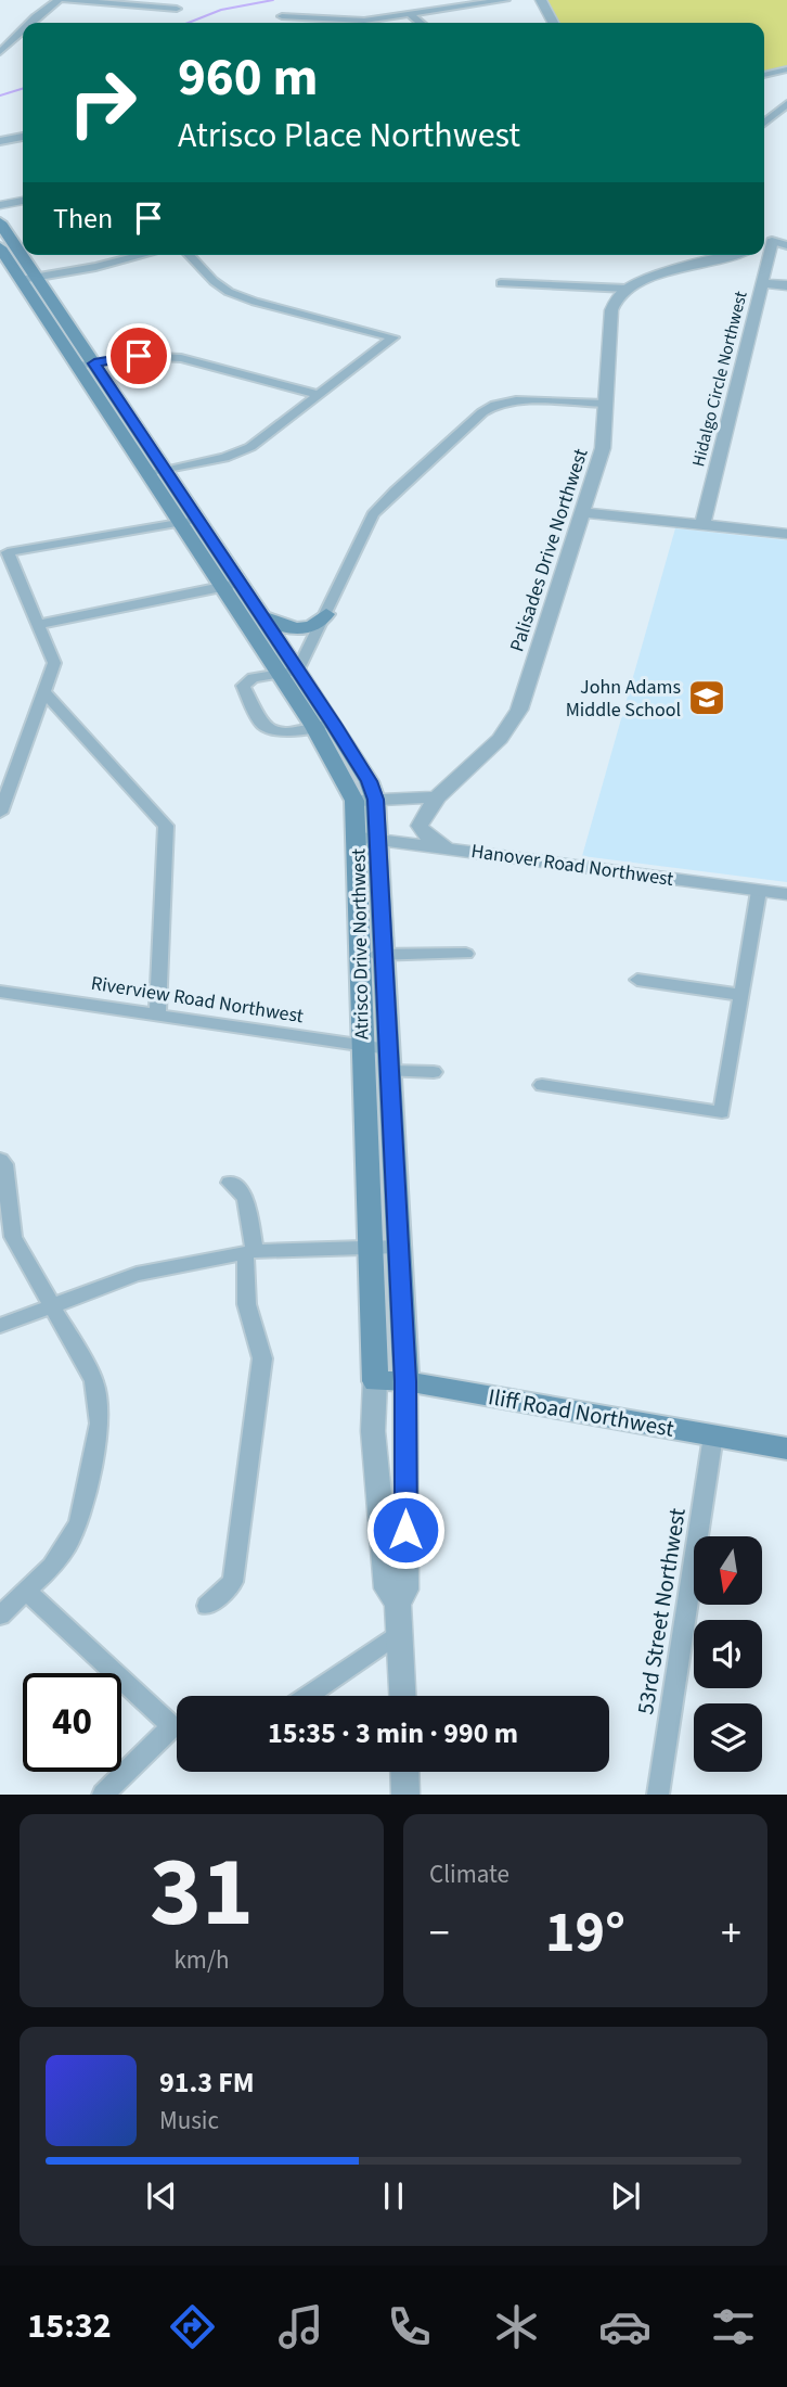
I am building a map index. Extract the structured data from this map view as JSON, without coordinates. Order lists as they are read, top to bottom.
{
  "streets": {
    "main road": ["Atrisco Drive Northwest", "Iliff Road Northwest"],
    "street": [
      "Hidalgo Circle Northwest",
      "Palisades Drive Northwest",
      "Hanover Road Northwest",
      "Riverview Road Northwest",
      "53rd Street Northwest"
    ]
  },
  "crossings": [
    ["Hanover Road Northwest", "Atrisco Drive Northwest"],
    ["Atrisco Drive Northwest", "Riverview Road Northwest"],
    ["Atrisco Drive Northwest", "Iliff Road Northwest"],
    ["Iliff Road Northwest", "53rd Street Northwest"]
  ],
  "places": {
    "school or university": ["John Adams Middle School"]
  },
  "north": "bottom",
  "page": {
    "turn": ["960 m", "Atrisco Place Northwest"],
    "then": "Then",
    "limit": "40",
    "trip": "15:35 · 3 min · 990 m",
    "tile": [
      ["31", "km/h"],
      "Climate"
    ],
    "heat": ["−", "19°", "+"],
    "song": ["91.3 FM", "Music"],
    "tabs": "15:32"
  }
}
